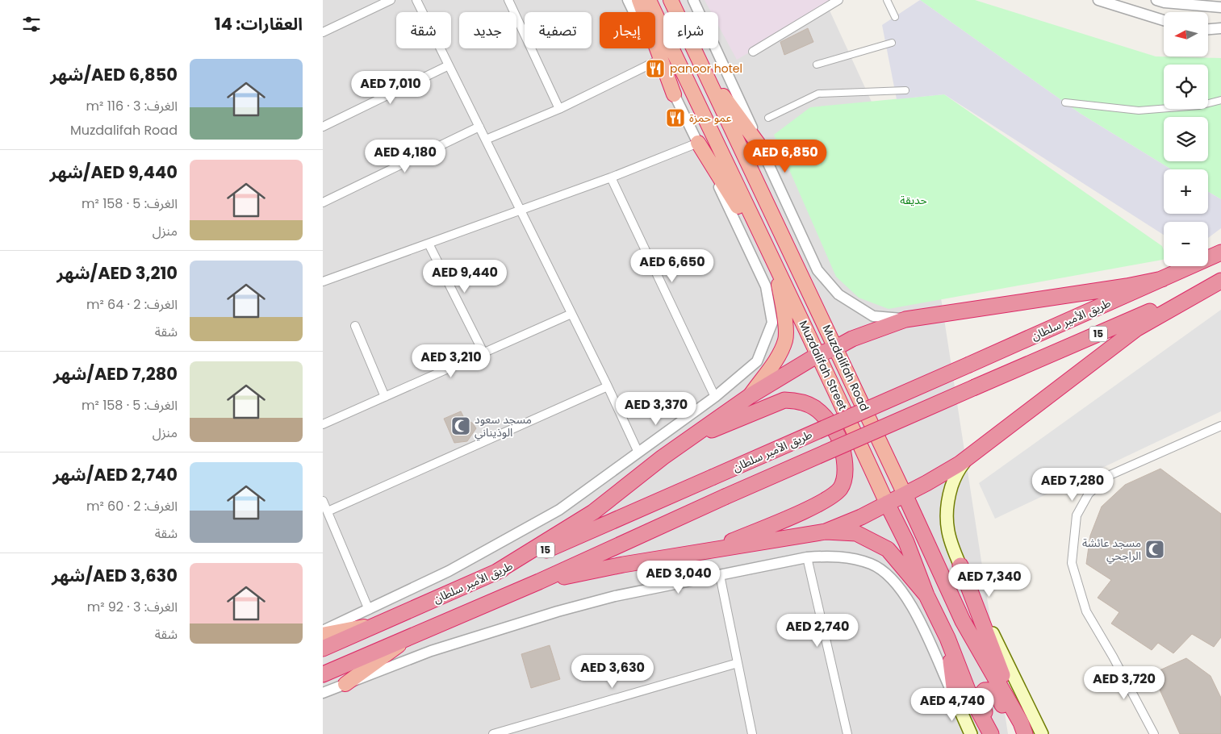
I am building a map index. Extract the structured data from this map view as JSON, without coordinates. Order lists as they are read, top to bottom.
{
  "streets": {
    "highway": [
      "طريق الأمير سلطان",
      "15",
      "Muzdalifah Street",
      "Muzdalifah Road"
    ]
  },
  "parks": ["حديقة"],
  "places": {
    "restaurant": ["panoor hotel", "عمو حمزة"],
    "mosque": ["مسجد سعود الوذيناني", "مسجد عائشة الراجحي"]
  },
  "north": "left",
  "page": {
    "heading": "العقارات: 14",
    "map_buttons": ["+", "−"],
    "chip": [
      "شراء",
      "إيجار",
      "تصفية",
      "جديد",
      "شقة"
    ],
    "list": [
      {
        "name": "AED 6,850/شهر",
        "note": "الغرف: 3 · 116 m² · Muzdalifah Road"
      },
      {
        "name": "AED 9,440/شهر",
        "note": "الغرف: 5 · 158 m² · منزل"
      },
      {
        "name": "AED 3,210/شهر",
        "note": "الغرف: 2 · 64 m² · شقة"
      },
      {
        "name": "AED 7,280/شهر",
        "note": "الغرف: 5 · 158 m² · منزل"
      },
      {
        "name": "AED 2,740/شهر",
        "note": "الغرف: 2 · 60 m² · شقة"
      },
      {
        "name": "AED 3,630/شهر",
        "note": "الغرف: 3 · 92 m² · شقة"
      }
    ],
    "price": [
      "AED 7,010",
      "AED 4,180",
      "AED 6,850",
      "AED 6,650",
      "AED 9,440",
      "AED 3,210",
      "AED 3,370",
      "AED 7,280",
      "AED 3,040",
      "AED 7,340",
      "AED 2,740",
      "AED 3,630",
      "AED 3,720",
      "AED 4,740"
    ]
  }
}
